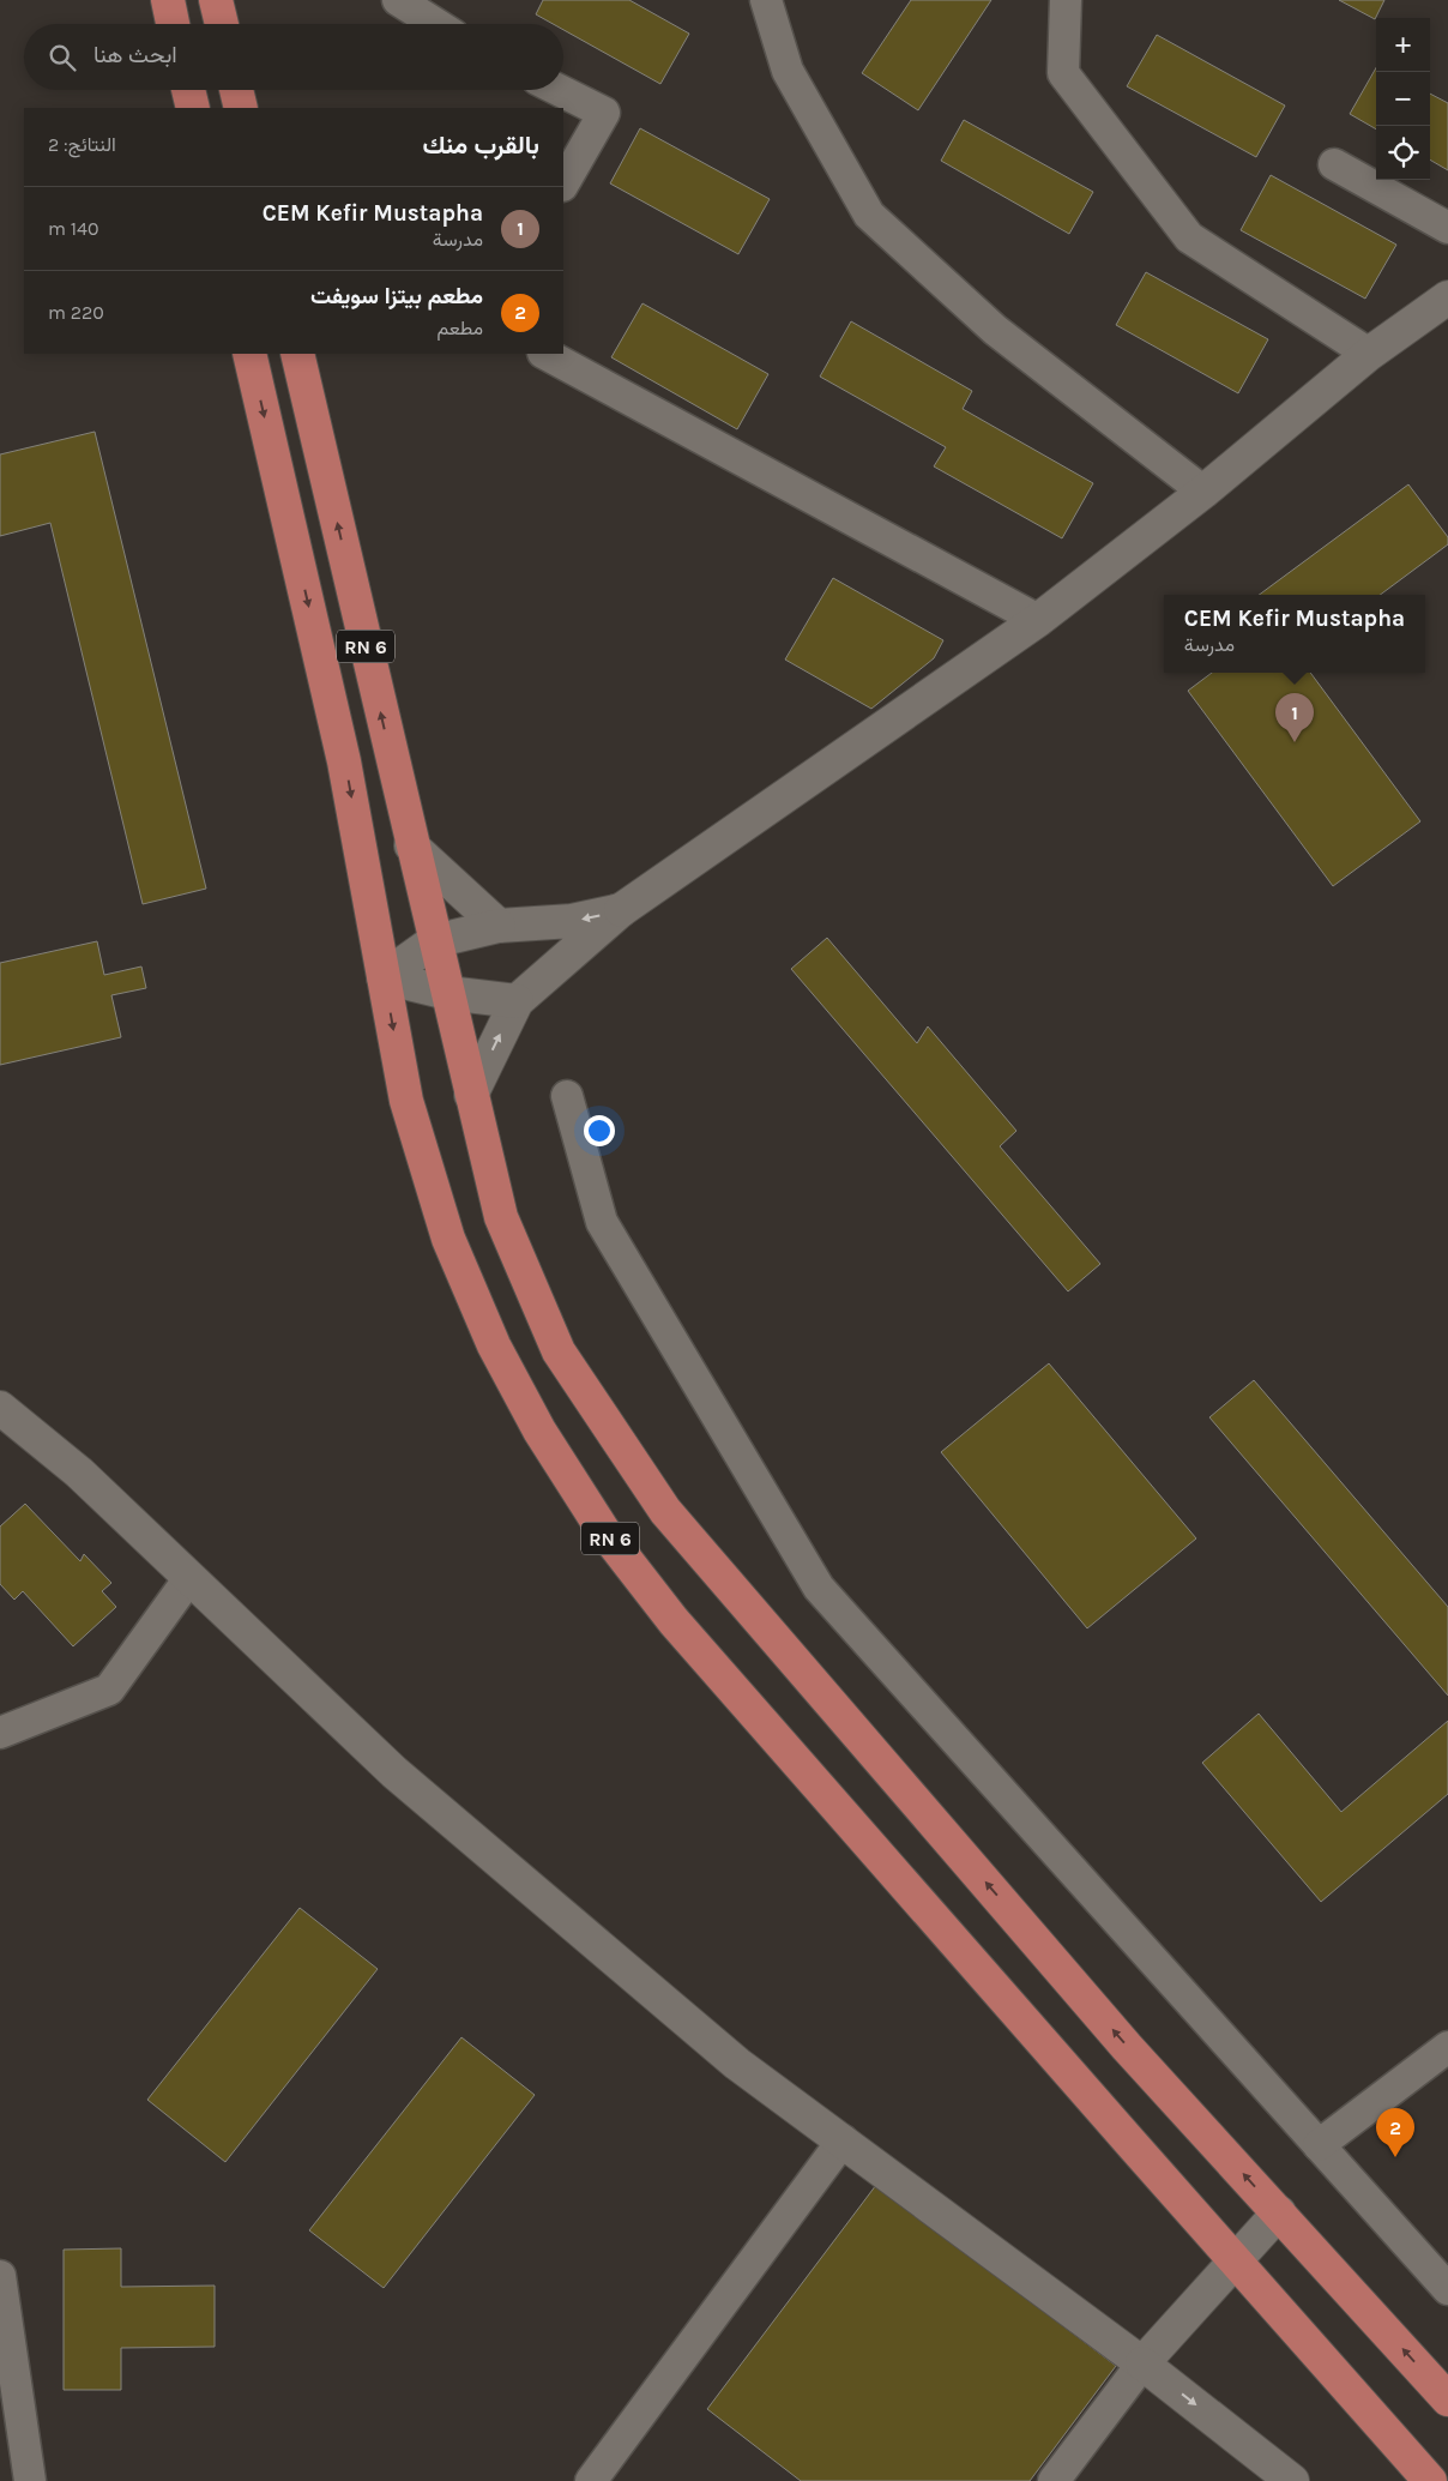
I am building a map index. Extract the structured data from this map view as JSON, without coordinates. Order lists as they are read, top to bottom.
{
  "streets": {
    "main road": ["RN 6"]
  },
  "page": {
    "map_buttons": ["+", "−"],
    "search": "ابحث هنا",
    "heading": ["بالقرب منك", "النتائج: 2"],
    "list": [
      {
        "mark": "1",
        "name": "CEM Kefir Mustapha",
        "note": "مدرسة",
        "value": "140 m"
      },
      {
        "mark": "2",
        "name": "مطعم بيتزا سويفت",
        "note": "مطعم",
        "value": "220 m"
      }
    ],
    "popup": ["CEM Kefir Mustapha", "مدرسة"],
    "pins": ["1", "2"]
  }
}
